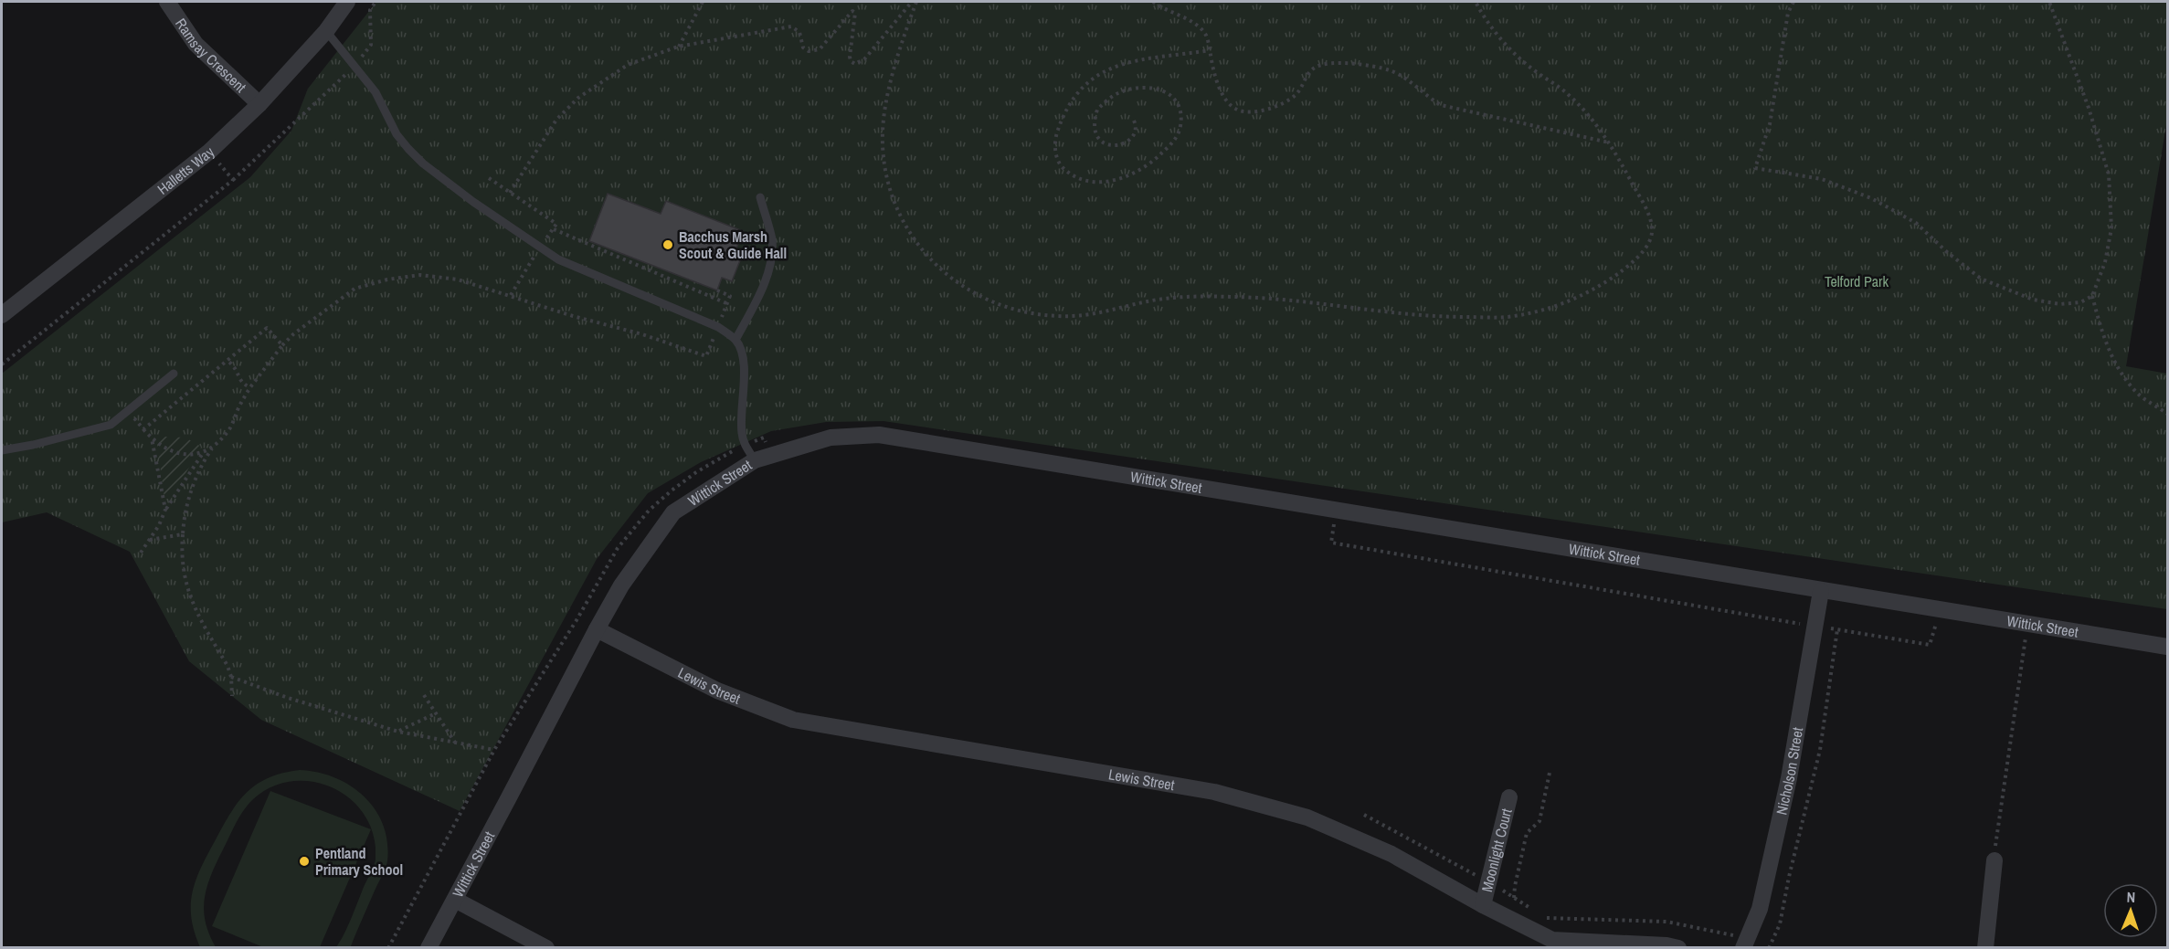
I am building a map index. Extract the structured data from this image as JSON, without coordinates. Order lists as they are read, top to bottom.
{
  "streets": {
    "street": [
      "Ramsay Crescent",
      "Halletts Way",
      "Wittick Street",
      "Lewis Street",
      "Nicholson Street",
      "Moonlight Court"
    ]
  },
  "crossings": [
    ["Ramsay Crescent", "Halletts Way"],
    ["Wittick Street", "Lewis Street"],
    ["Wittick Street", "Nicholson Street"],
    ["Lewis Street", "Moonlight Court"]
  ],
  "parks": ["Telford Park"],
  "places": ["Bacchus Marsh Scout & Guide Hall", "Pentland Primary School"],
  "north": "top"
}
